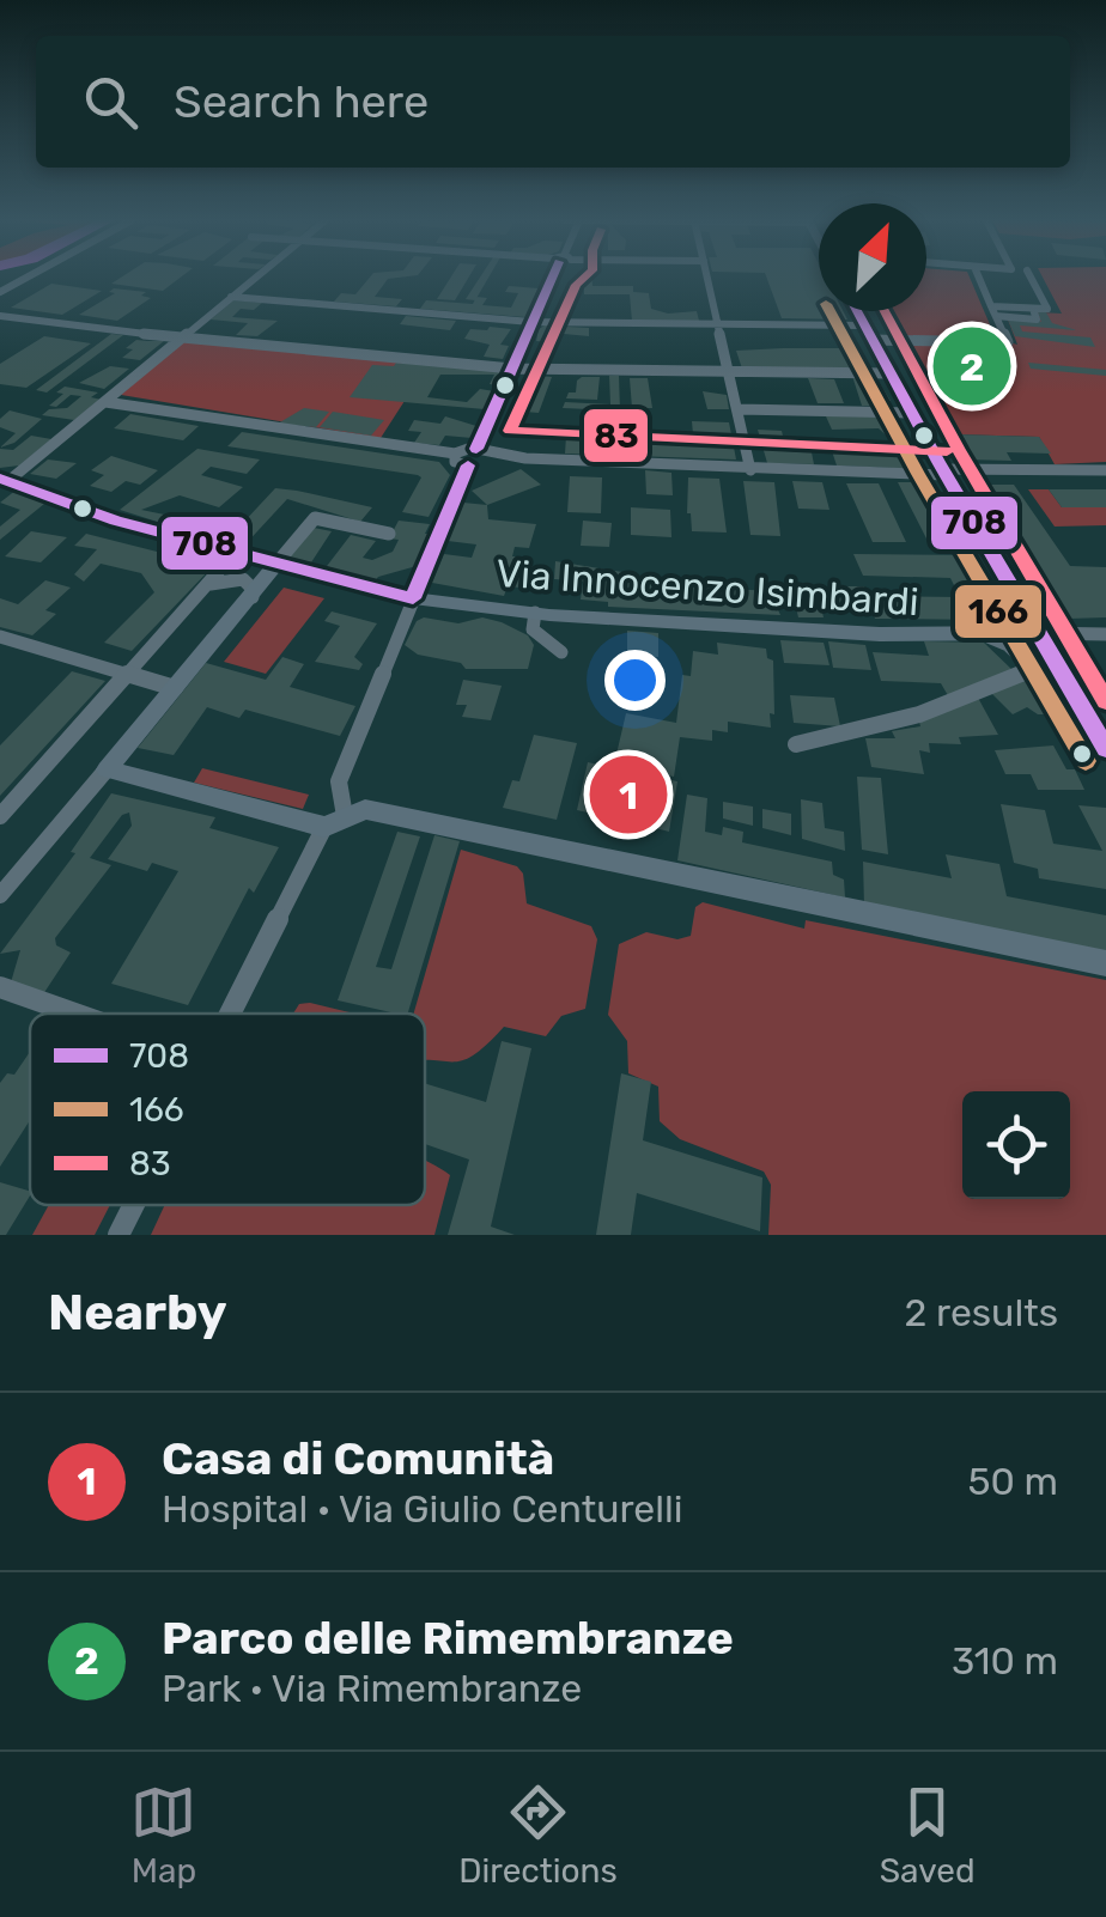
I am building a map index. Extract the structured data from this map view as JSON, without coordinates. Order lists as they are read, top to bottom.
{
  "streets": {
    "street": ["Via Innocenzo Isimbardi"]
  },
  "lines": ["transit line 708", "transit line 83", "transit line 166"],
  "legend": ["708", "166", "83"],
  "north": "top right",
  "page": {
    "search": "Search here",
    "pins": ["2", "1"],
    "heading": ["Nearby", "2 results"],
    "list": [
      {
        "mark": "1",
        "name": "Casa di Comunità",
        "note": "Hospital · Via Giulio Centurelli",
        "value": "50 m"
      },
      {
        "mark": "2",
        "name": "Parco delle Rimembranze",
        "note": "Park · Via Rimembranze",
        "value": "310 m"
      }
    ],
    "nav": ["Map", "Directions", "Saved"]
  }
}
